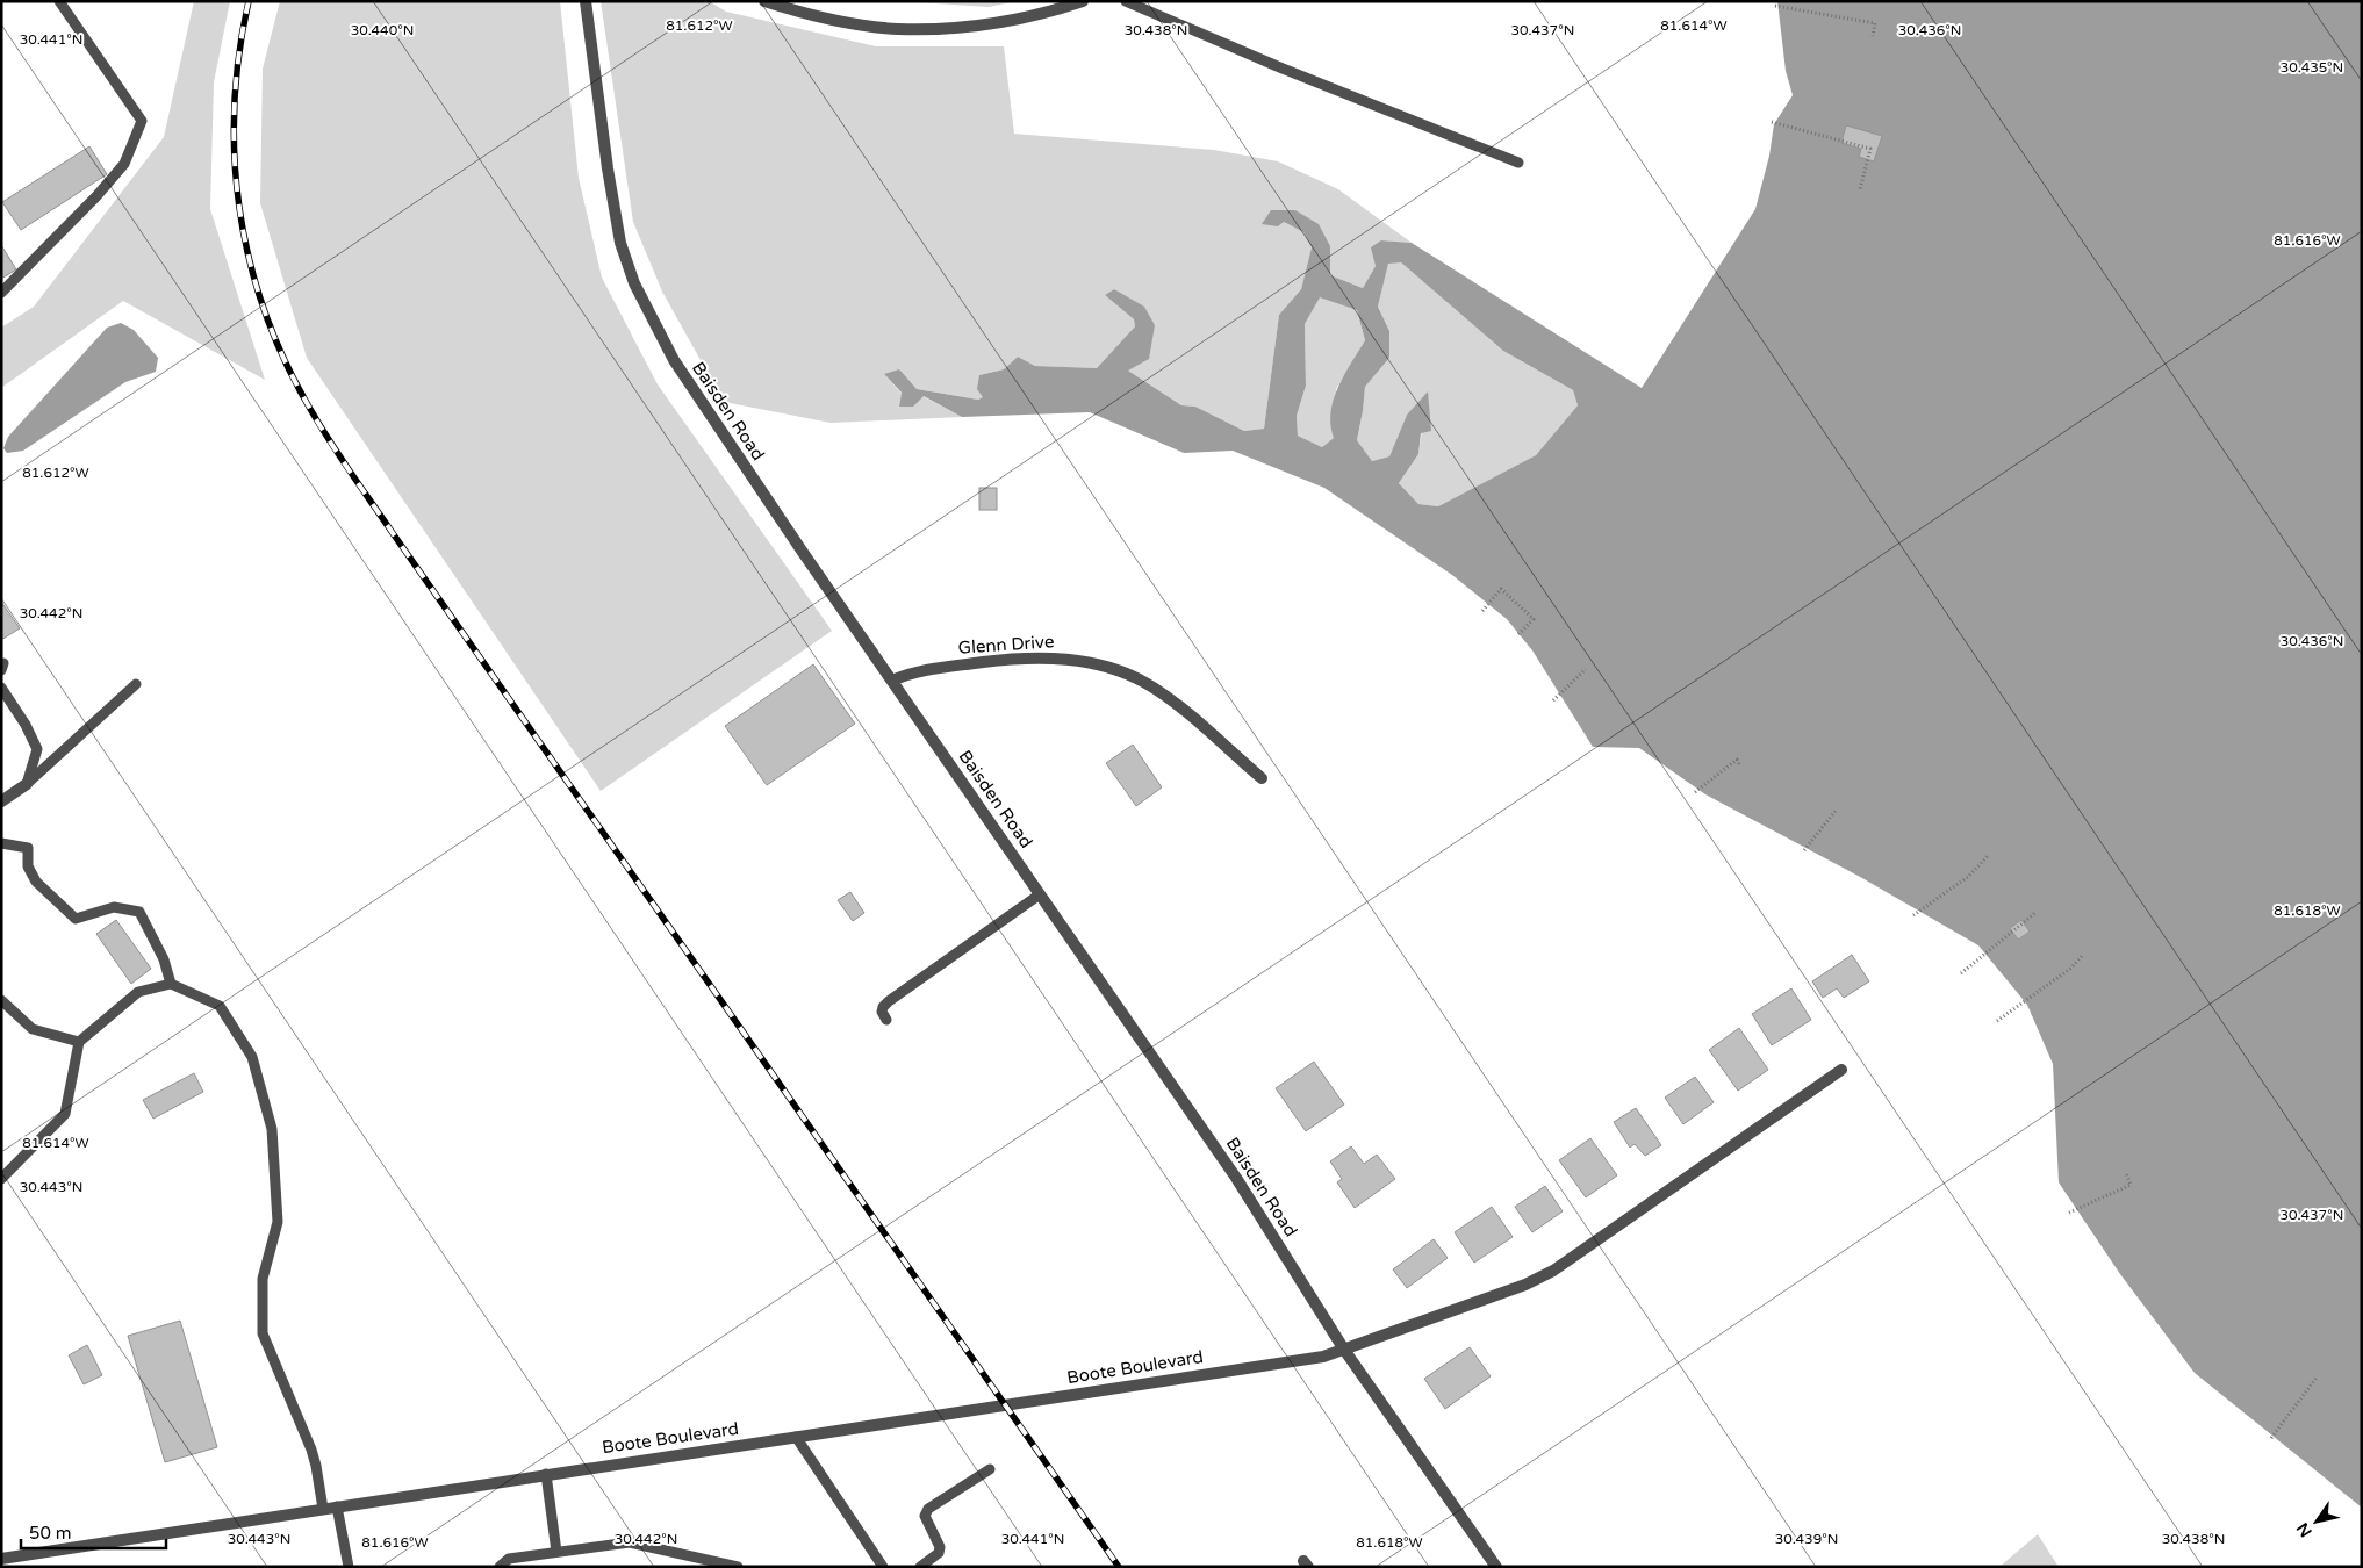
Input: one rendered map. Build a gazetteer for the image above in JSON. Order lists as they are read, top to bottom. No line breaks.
{"streets":{"street":["Baisden Road","Glenn Drive","Boote Boulevard"]},"crossings":[["Baisden Road","Glenn Drive"],["Baisden Road","Boote Boulevard"]],"scale_bar":"50 m","north":"bottom left","coordinates":["81.612°W","81.614°W","30.440°N","30.438°N","30.437°N","30.436°N","30.441°N","30.435°N","81.616°W","30.442°N","81.618°W","30.443°N","30.439°N"]}
